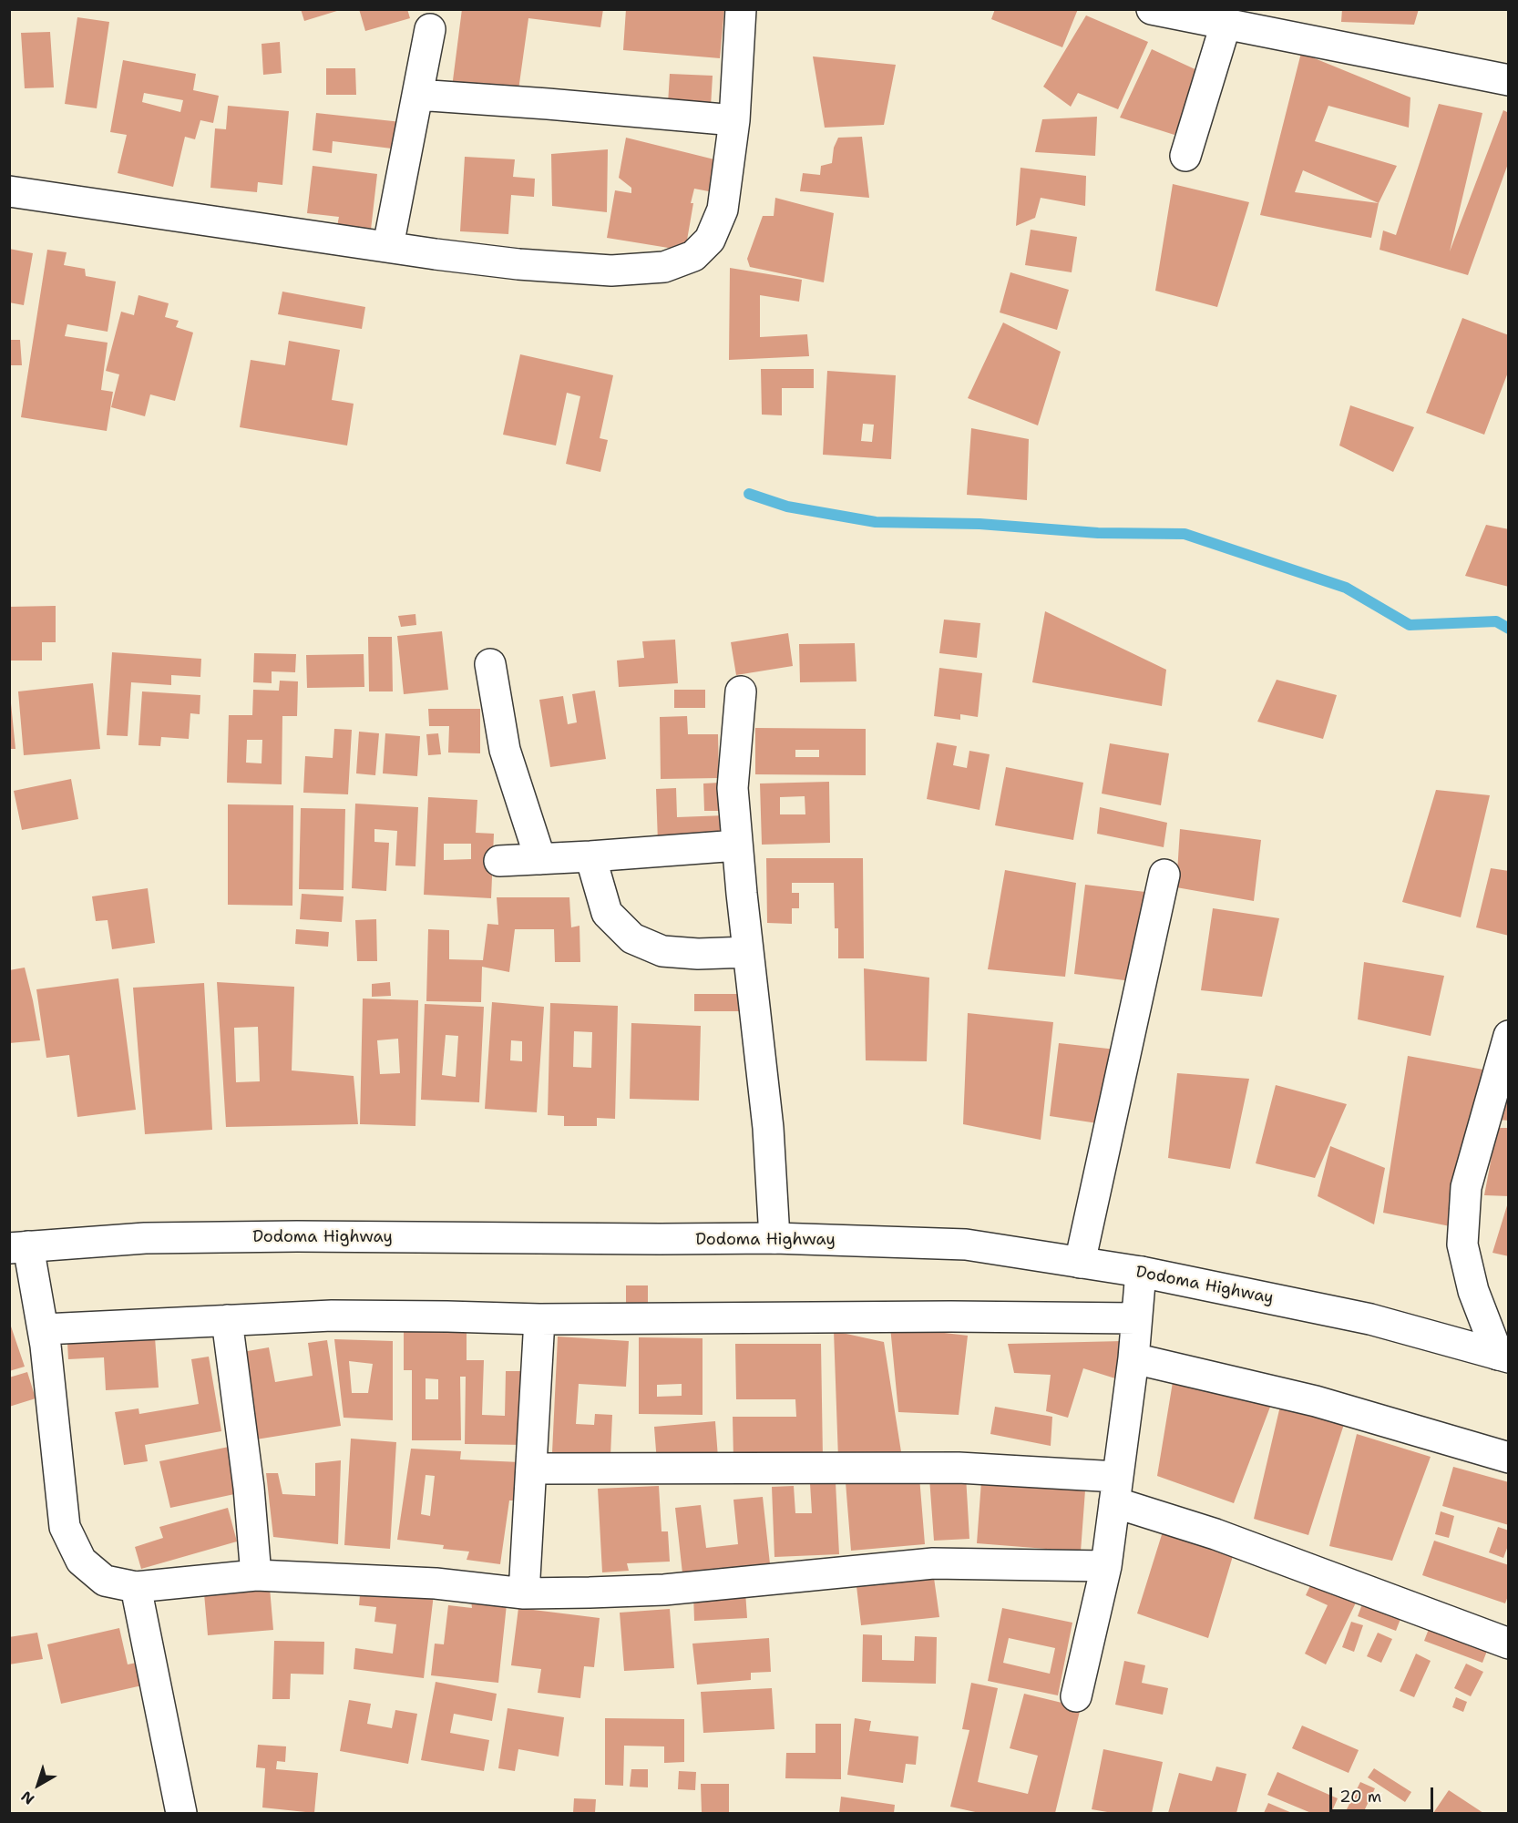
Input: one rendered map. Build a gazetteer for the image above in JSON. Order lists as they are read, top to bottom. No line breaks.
{"streets":{"main road":["Dodoma Highway"]},"scale_bar":"20 m","north":"bottom left"}
